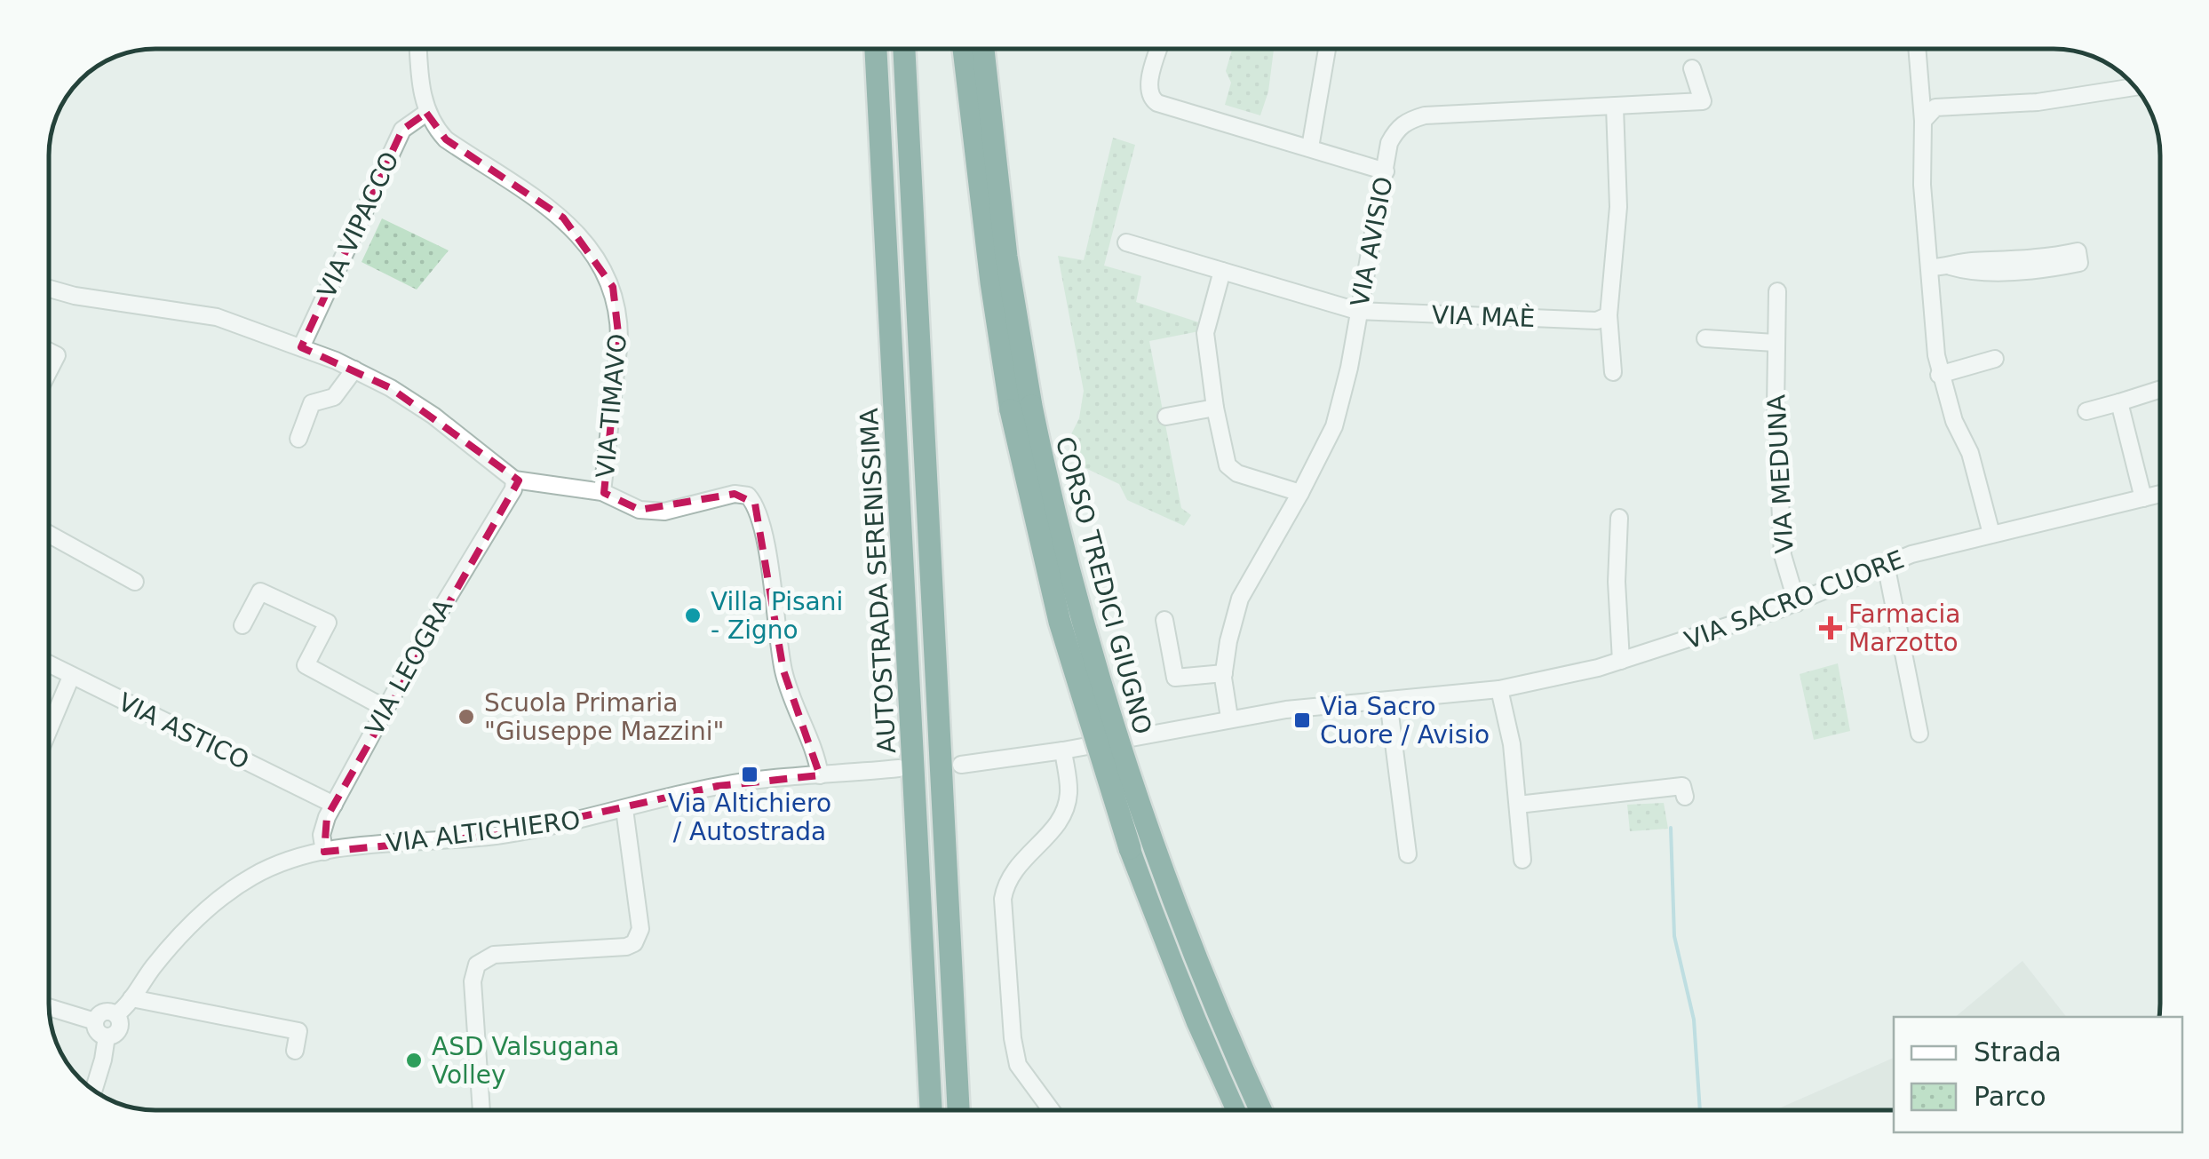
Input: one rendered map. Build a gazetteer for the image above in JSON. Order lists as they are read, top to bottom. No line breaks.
{"streets":{"highway":["AUTOSTRADA SERENISSIMA","CORSO TREDICI GIUGNO"],"street":["VIA VIPACCO","VIA AVISIO","VIA MAÈ","VIA TIMAVO","VIA MEDUNA","VIA SACRO CUORE","VIA LEOGRA","VIA ASTICO","VIA ALTICHIERO"]},"crossings":[["VIA VIPACCO","VIA TIMAVO"],["VIA AVISIO","VIA MAÈ"],["VIA AVISIO","VIA SACRO CUORE"],["VIA MEDUNA","VIA SACRO CUORE"],["VIA LEOGRA","VIA ASTICO"],["VIA LEOGRA","VIA ALTICHIERO"]],"places":{"other":["Villa Pisani - Zigno","Scuola Primaria \"Giuseppe Mazzini\"","ASD Valsugana Volley"],"health":["Farmacia Marzotto"],"transit":["Via Sacro Cuore / Avisio","Via Altichiero / Autostrada"]},"legend":["Strada","Parco"]}
